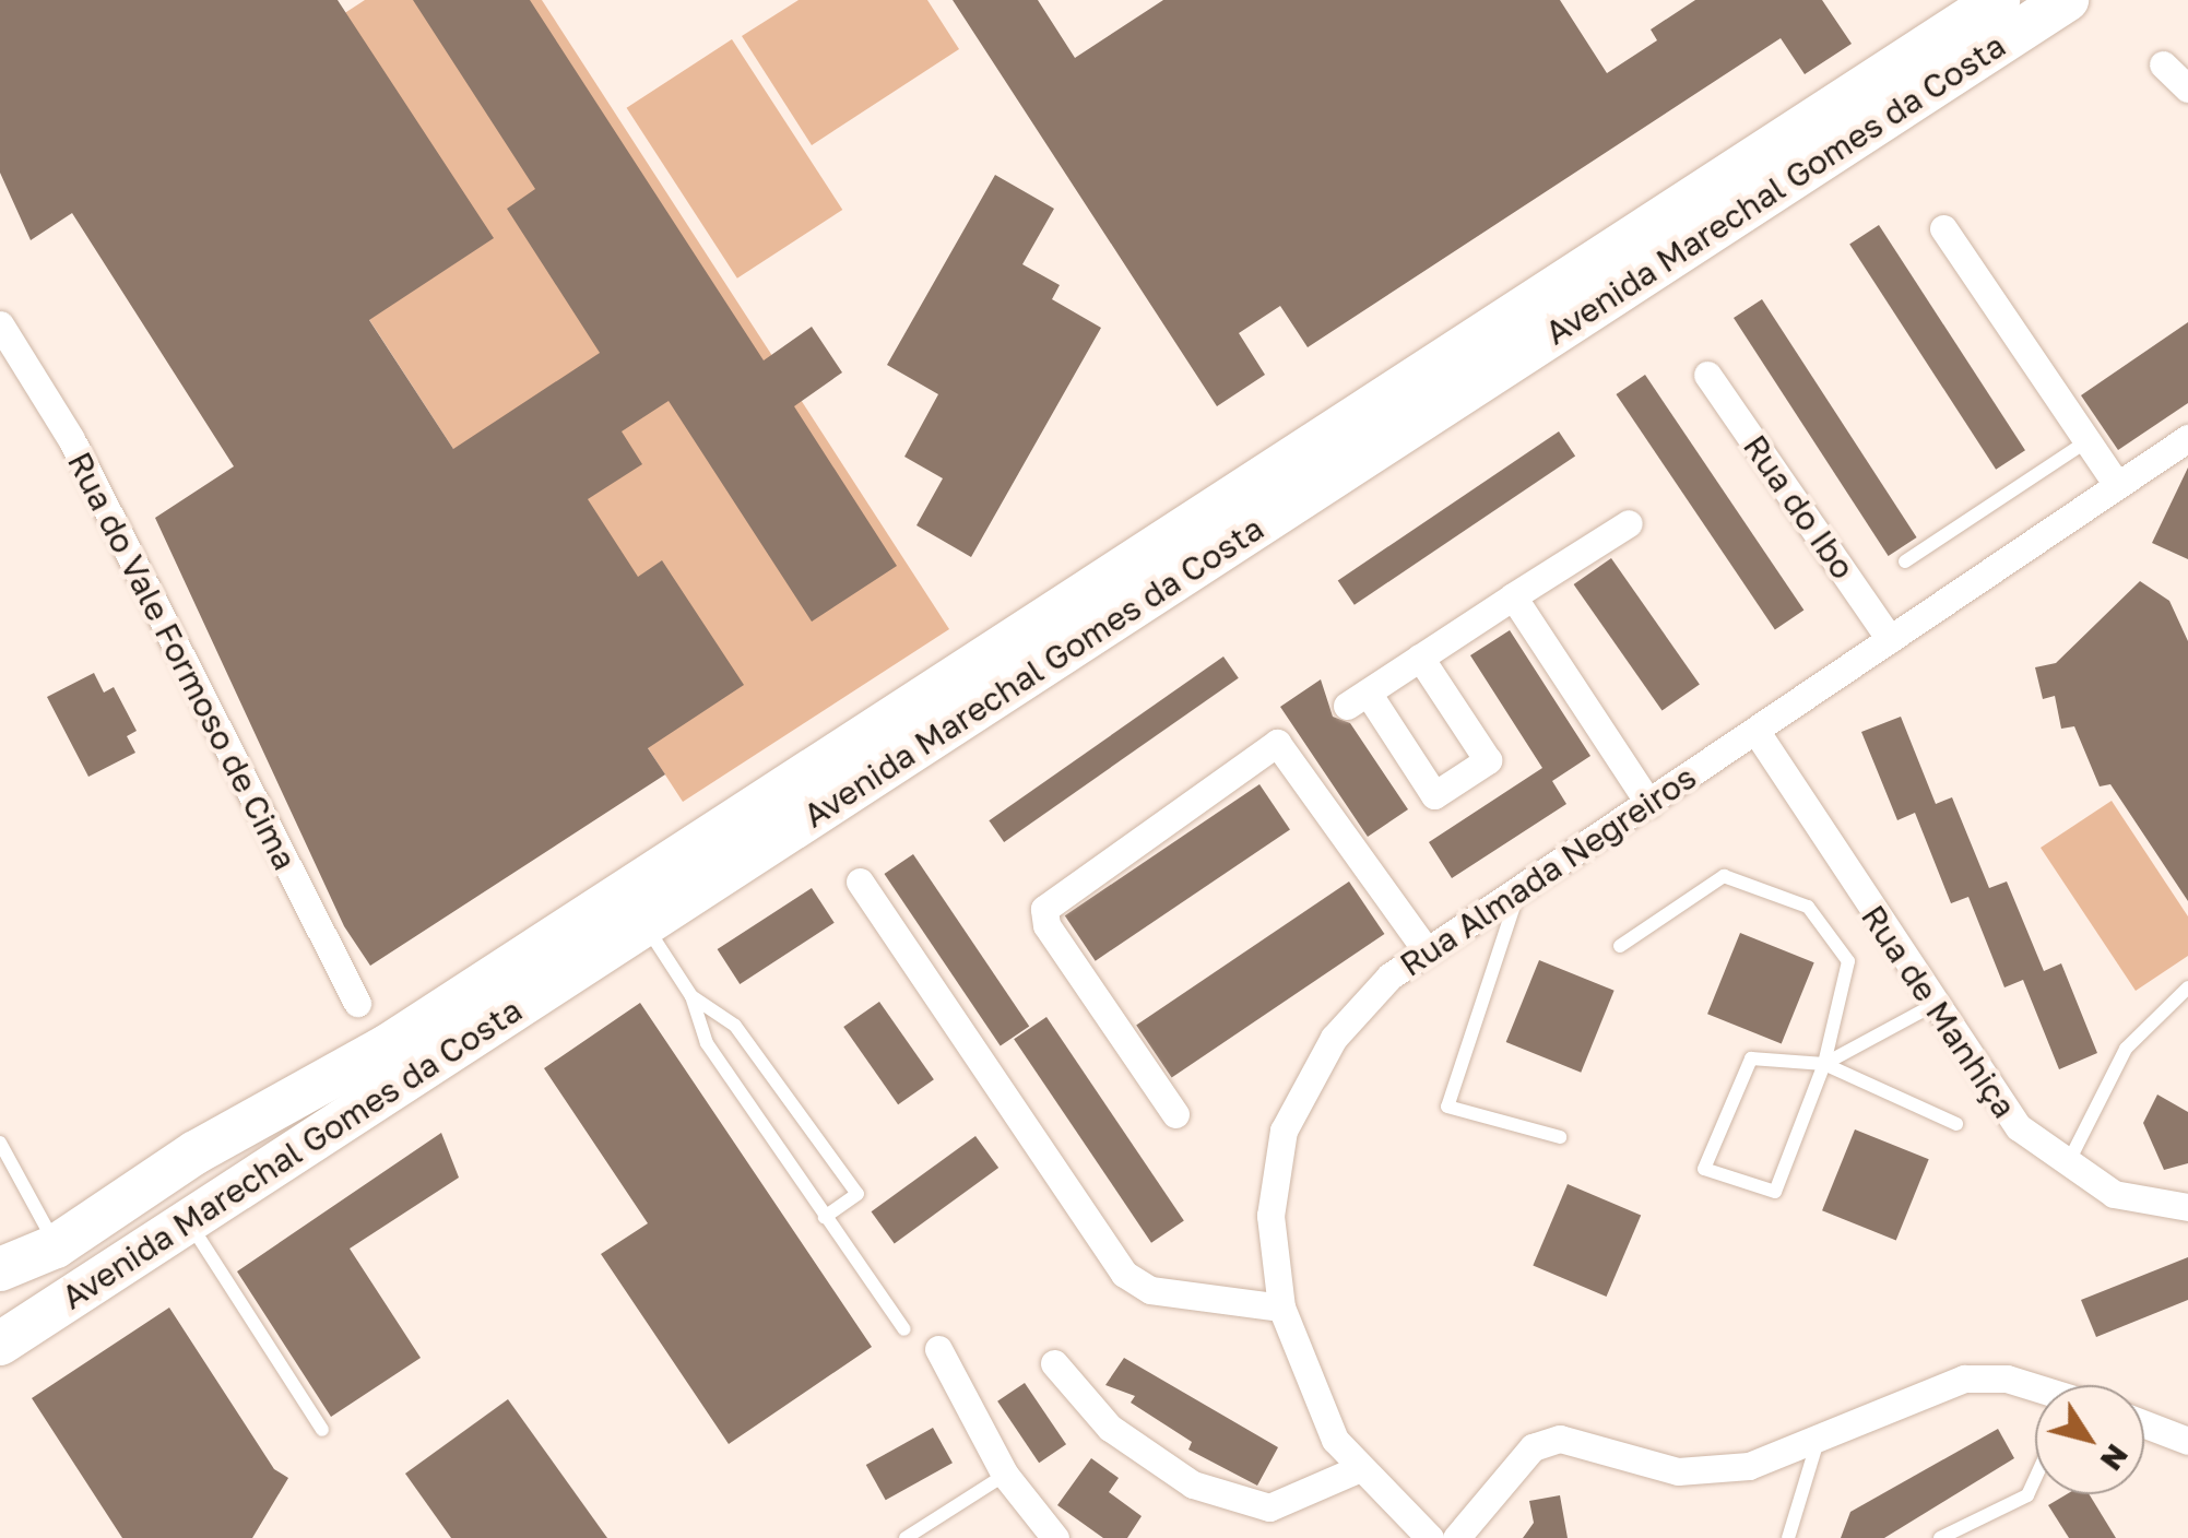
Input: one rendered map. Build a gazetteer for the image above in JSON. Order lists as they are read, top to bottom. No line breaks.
{"streets":{"main road":["Avenida Marechal Gomes da Costa"],"street":["Rua do Ibo","Rua do Vale Formoso de Cima","Rua Almada Negreiros","Rua de Manhiça"]},"crossings":[["Rua do Ibo","Rua Almada Negreiros"],["Rua Almada Negreiros","Rua de Manhiça"]],"north":"bottom right"}
